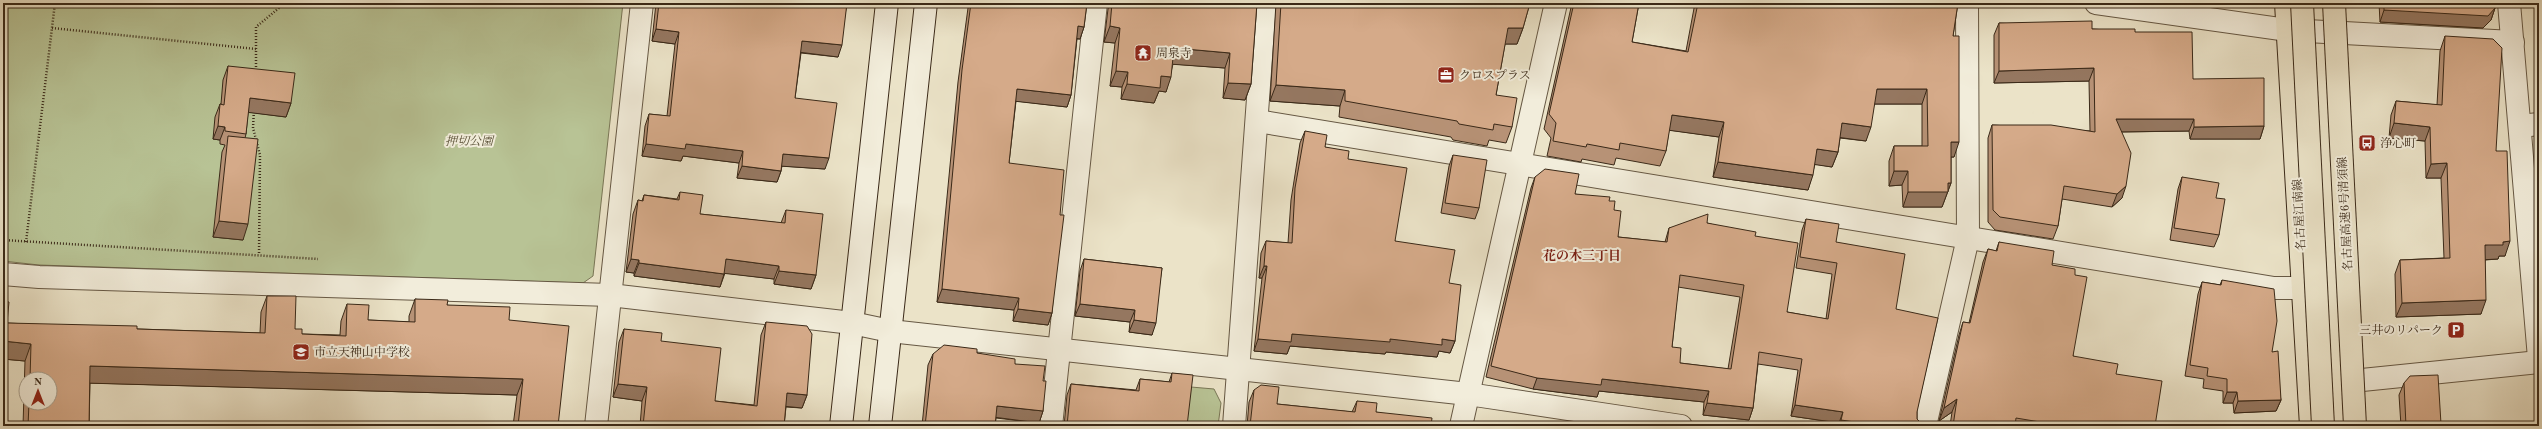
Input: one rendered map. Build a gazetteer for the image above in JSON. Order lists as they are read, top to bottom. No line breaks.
{"streets":{"main road":["名古屋高速6号清須線","名古屋江南線"]},"districts":["花の木三丁目"],"parks":["押切公園"],"places":{"temple":["周泉寺"],"office":["クロスプラス"],"bus stop":["浄心町"],"parking":["三井のリパーク"],"school or university":["市立天神山中学校"]},"north":"top"}
